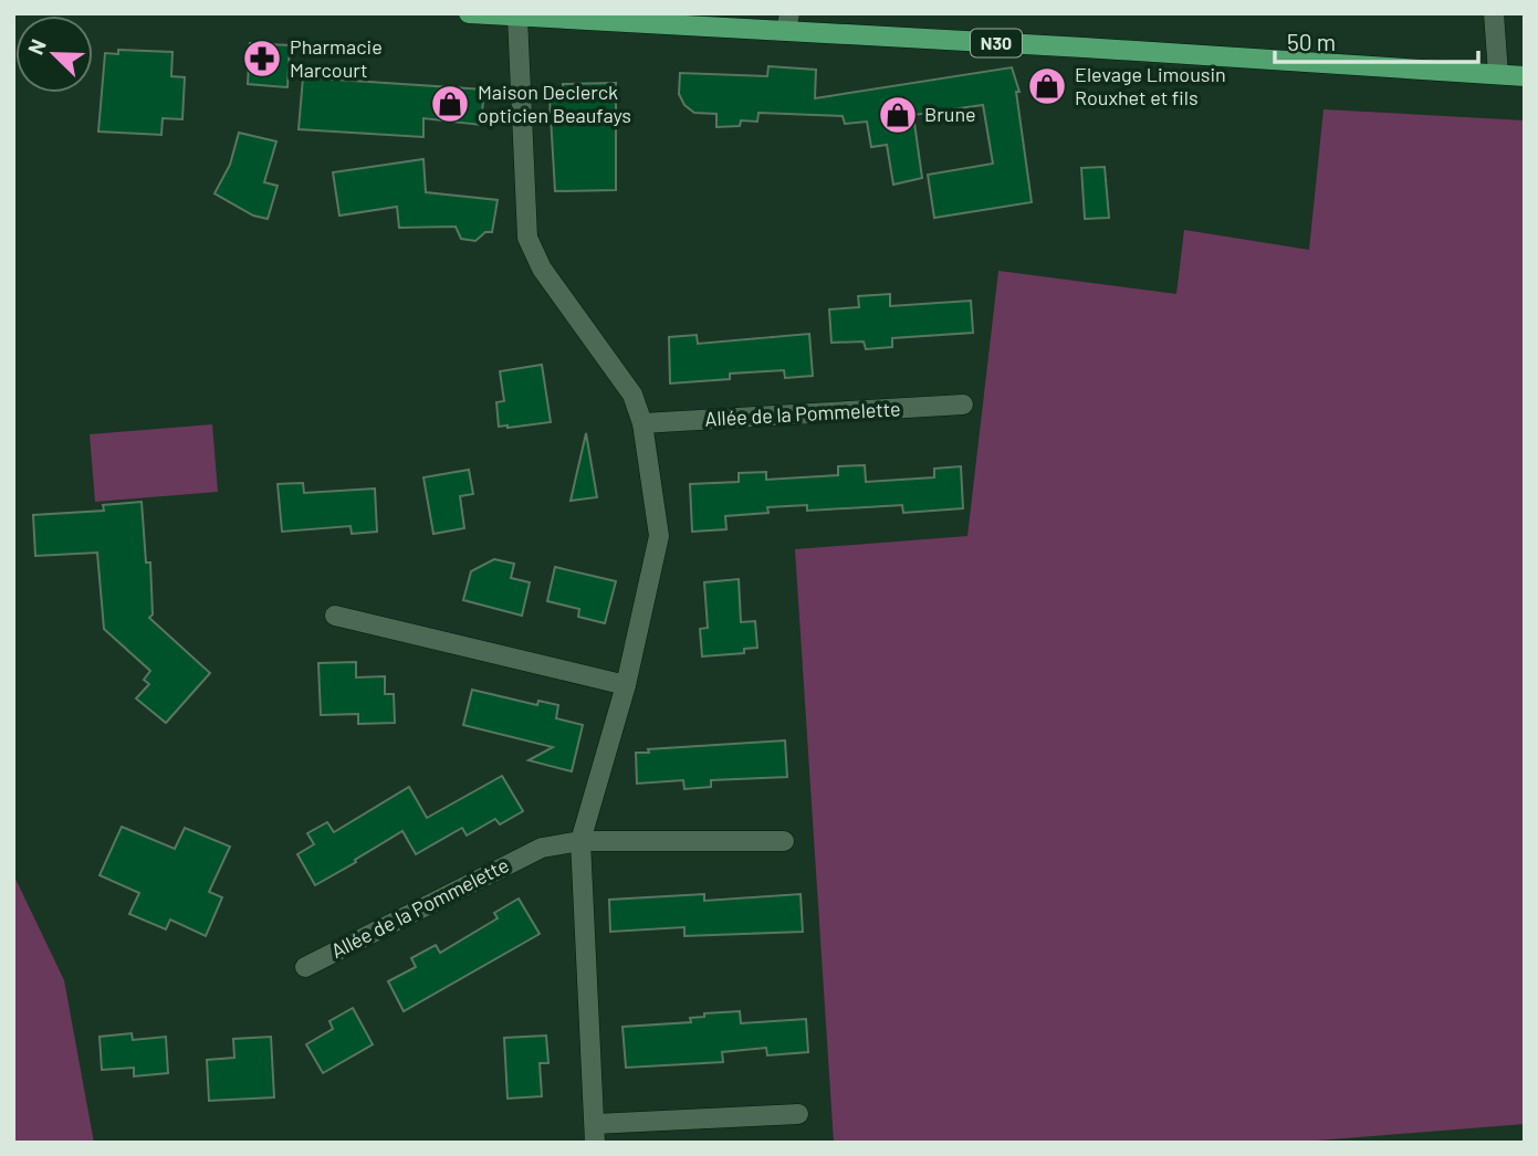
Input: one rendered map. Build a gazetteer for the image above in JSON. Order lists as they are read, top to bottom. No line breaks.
{"streets":{"main road":["N30"],"street":["Allée de la Pommelette"]},"places":{"pharmacy":["Pharmacie Marcourt"],"shop":["Elevage Limousin Rouxhet et fils","Maison Declerck opticien Beaufays","Brune"]},"scale_bar":"50 m","north":"top left"}
